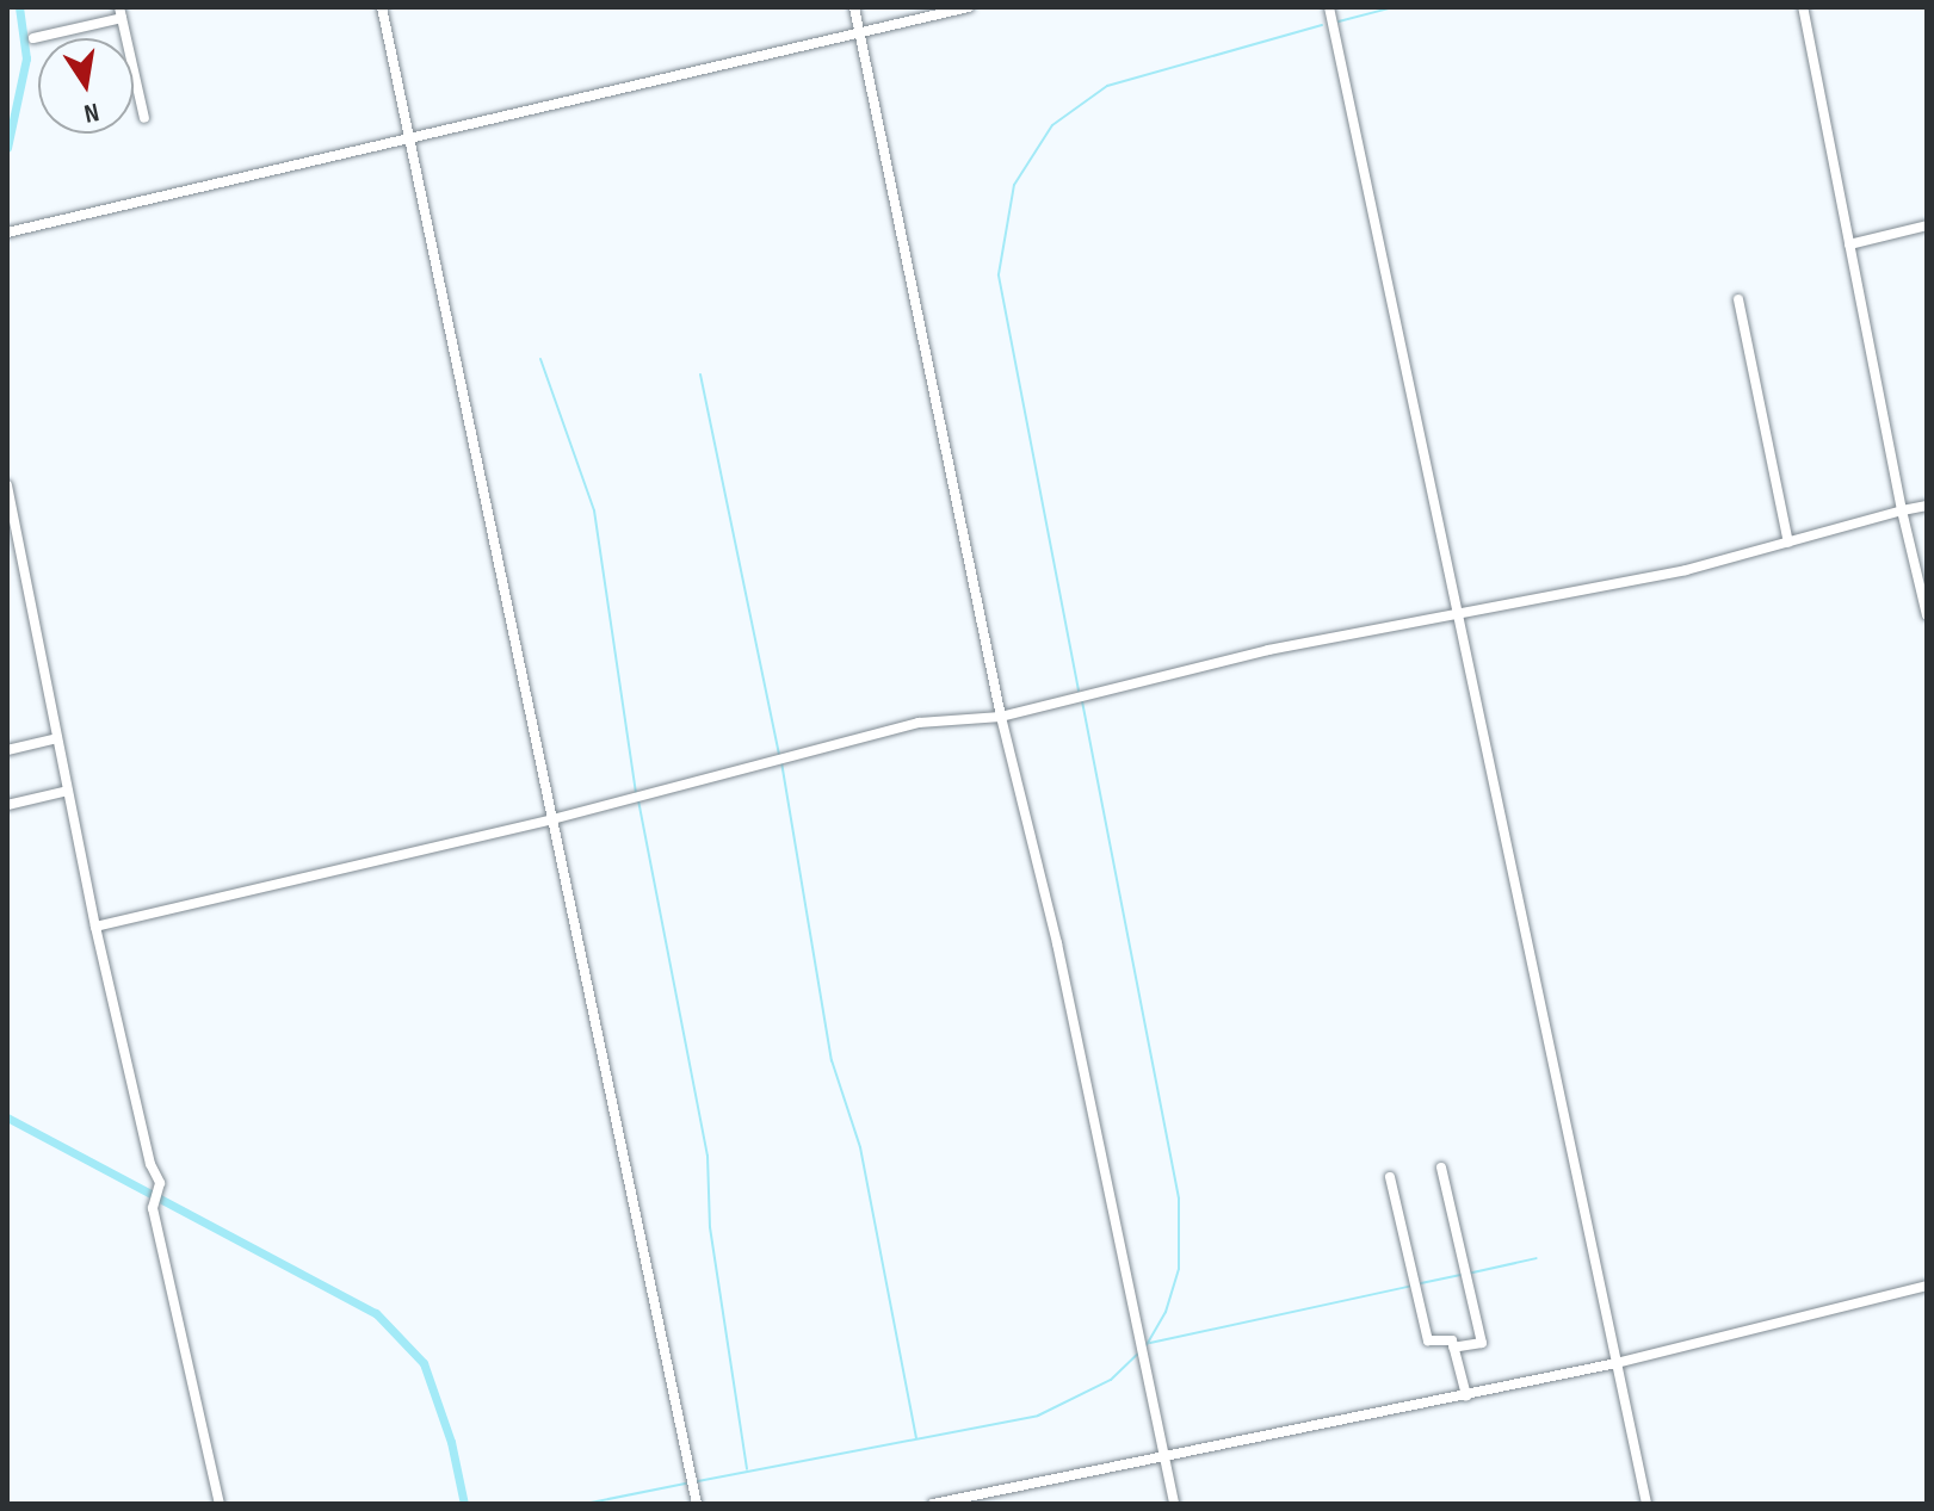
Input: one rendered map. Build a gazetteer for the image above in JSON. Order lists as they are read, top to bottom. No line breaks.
{"north":"bottom"}
